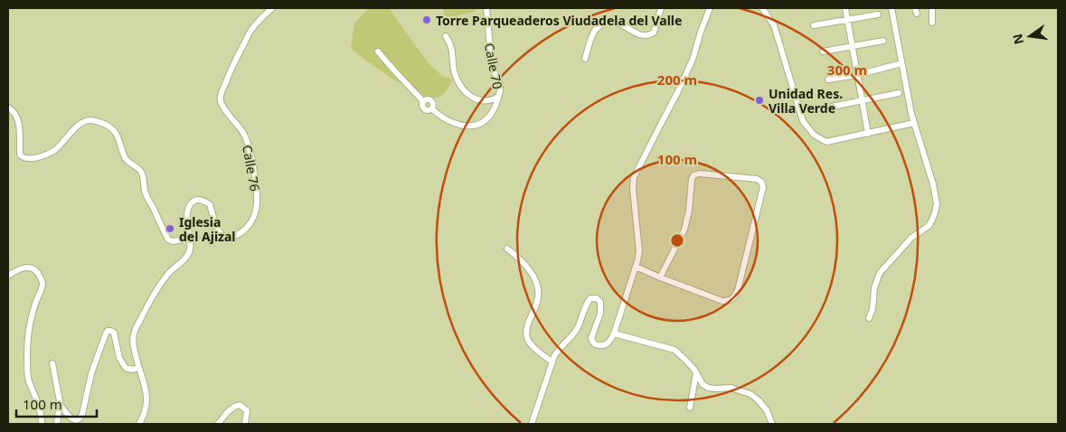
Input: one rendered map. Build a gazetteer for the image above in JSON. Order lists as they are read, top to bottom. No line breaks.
{"streets":{"street":["Calle 70","Calle 76"]},"places":["Torre Parqueaderos Viudadela del Valle","Unidad Res. Villa Verde","Iglesia del Ajizal"],"scale_bar":"100 m","north":"left","rings":["300 m","200 m","100 m"]}
